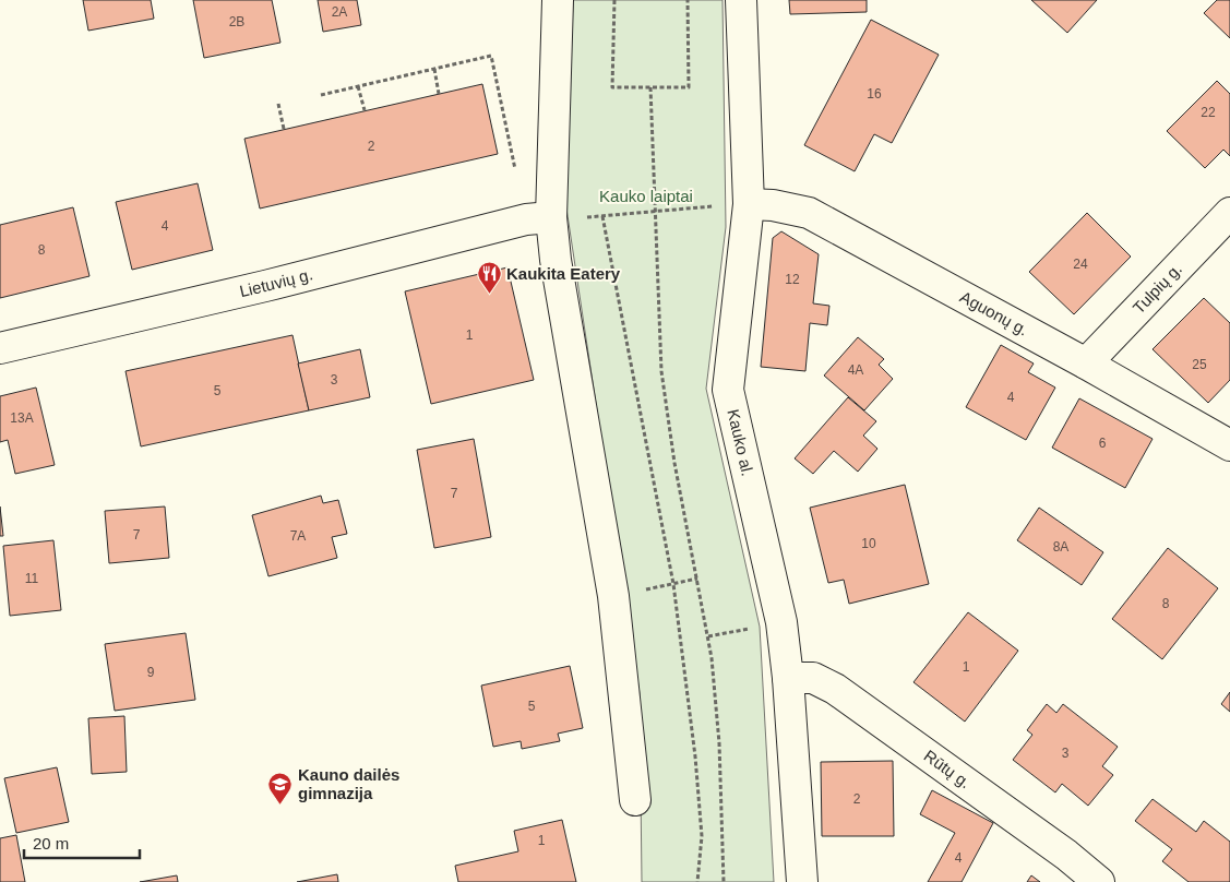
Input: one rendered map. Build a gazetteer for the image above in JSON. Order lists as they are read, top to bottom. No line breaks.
{"streets":{"street":["Lietuvių g.","Tulpių g.","Aguonų g.","Kauko al.","Rūtų g."]},"crossings":[["Tulpių g.","Aguonų g."],["Aguonų g.","Kauko al."],["Kauko al.","Rūtų g."]],"parks":["Kauko laiptai"],"places":{"restaurant":["Kaukita Eatery"],"school or university":["Kauno dailės gimnazija"]},"house_numbers":["2A","2B","16","22","2","4","8","24","12","1","25","4A","3","5","4","13A","6","7","7","7A","10","8A","11","8","1","9","5","3","2","1","4"],"scale_bar":"20 m"}
